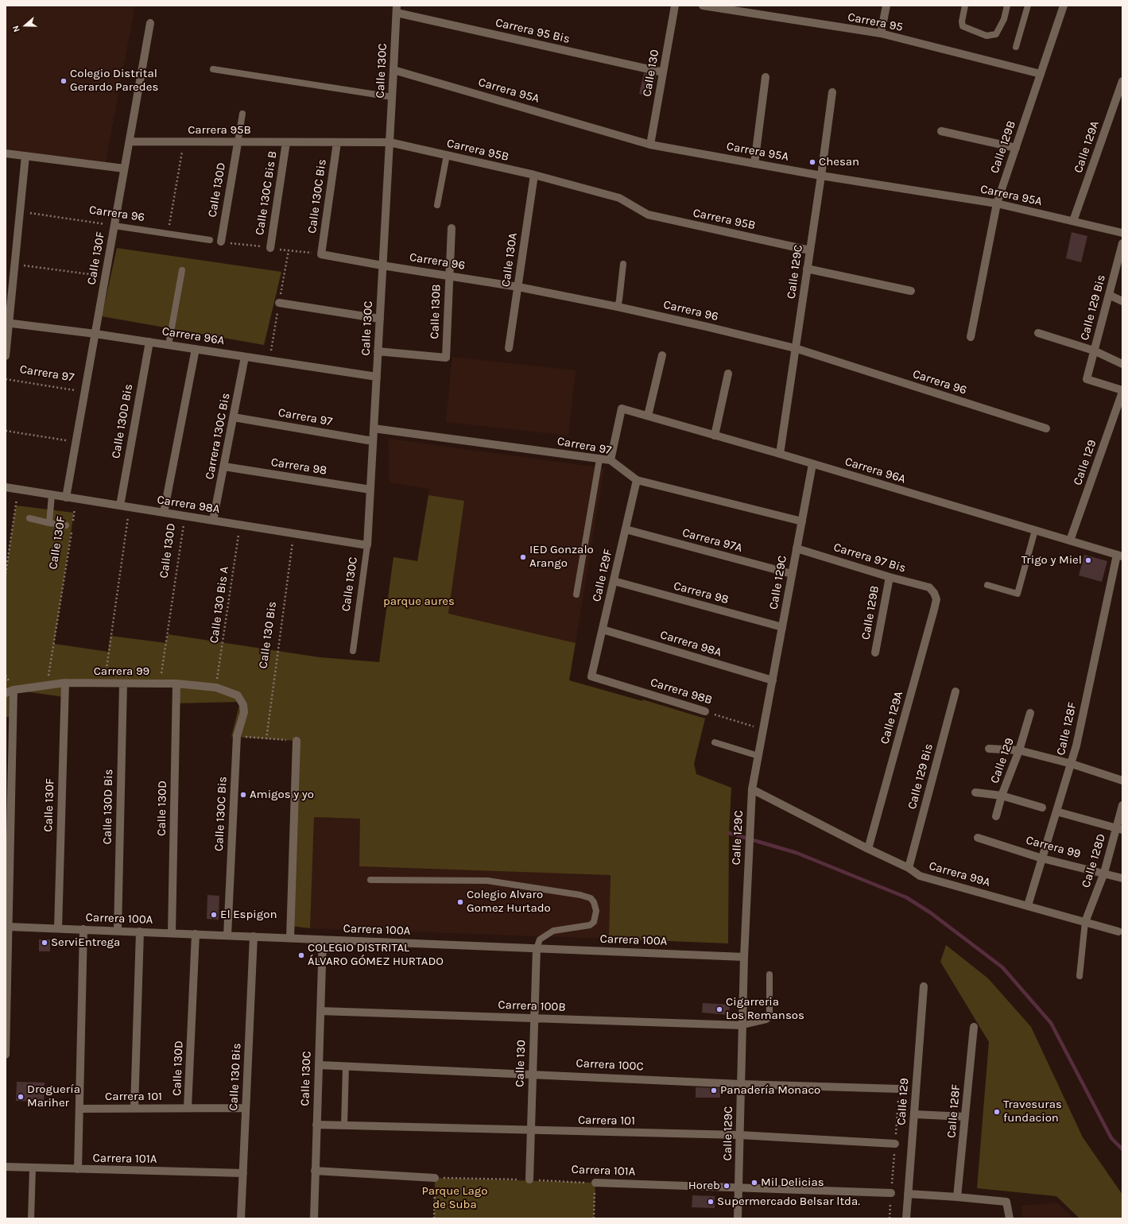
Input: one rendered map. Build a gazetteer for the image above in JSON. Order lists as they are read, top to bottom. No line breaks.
{"streets":{"street":["Carrera 95","Carrera 95 Bis","Calle 130C","Calle 130","Carrera 95A","Carrera 95B","Calle 129B","Calle 129A","Calle 130D","Calle 130C Bis B","Calle 130C Bis","Carrera 96","Calle 130F","Calle 130A","Calle 129C","Calle 129 Bis","Calle 130B","Carrera 96A","Carrera 97","Calle 130D Bis","Carrera 130C Bis","Calle 129","Carrera 98","Carrera 98A","Carrera 97A","Carrera 97 Bis","Calle 129F","Calle 130 Bis","Carrera 99","Carrera 98B","Calle 128F","Calle 128D","Carrera 99A","Carrera 100A","Carrera 100B","Carrera 100C","Carrera 101","Carrera 101A"],"path":["Calle 130 Bis A"]},"crossings":[["Carrera 95","Calle 129B"],["Carrera 95 Bis","Calle 130C"],["Carrera 95 Bis","Calle 130"],["Calle 130C","Carrera 95A"],["Calle 130C","Carrera 95B"],["Calle 130C","Carrera 96"],["Calle 130C","Calle 130B"],["Calle 130C","Carrera 96A"],["Calle 130C","Carrera 97"],["Calle 130C","Carrera 98"],["Calle 130C","Carrera 98A"],["Calle 130C","Carrera 100A"],["Calle 130C","Carrera 100B"],["Calle 130C","Carrera 100C"],["Calle 130C","Carrera 101"],["Calle 130","Carrera 95A"],["Calle 130","Carrera 100A"],["Calle 130","Carrera 100B"],["Calle 130","Carrera 100C"],["Calle 130","Carrera 101"],["Calle 130","Carrera 101A"],["Carrera 95A","Calle 129B"],["Carrera 95A","Calle 129A"],["Carrera 95A","Calle 129C"],["Carrera 95B","Calle 130D"],["Carrera 95B","Calle 130C Bis B"],["Carrera 95B","Calle 130C Bis"],["Carrera 95B","Calle 130F"],["Carrera 95B","Calle 130A"],["Carrera 95B","Calle 129C"],["Calle 129B","Carrera 97 Bis"],["Calle 129A","Carrera 97 Bis"],["Calle 129A","Carrera 99A"],["Calle 130D","Carrera 96A"],["Calle 130D","Carrera 98A"],["Calle 130D","Carrera 99"],["Calle 130D","Carrera 100A"],["Calle 130D","Carrera 101"],["Calle 130C Bis","Carrera 96"],["Calle 130C Bis","Carrera 99"],["Calle 130C Bis","Carrera 100A"],["Carrera 96","Calle 130F"],["Carrera 96","Calle 130A"],["Carrera 96","Calle 129C"],["Carrera 96","Calle 130B"],["Calle 130F","Carrera 96A"],["Calle 130F","Carrera 97"],["Calle 130F","Carrera 98A"],["Calle 130F","Carrera 99"],["Calle 130F","Carrera 100A"],["Calle 129C","Carrera 96A"],["Calle 129C","Carrera 97"],["Calle 129C","Carrera 98"],["Calle 129C","Carrera 98A"],["Calle 129C","Carrera 97A"],["Calle 129C","Carrera 97 Bis"],["Calle 129C","Carrera 98B"],["Calle 129C","Carrera 99A"],["Calle 129C","Carrera 100A"],["Calle 129C","Carrera 100B"],["Calle 129C","Carrera 100C"],["Calle 129C","Carrera 101"],["Calle 129C","Carrera 101A"],["Calle 129 Bis","Calle 129"],["Calle 129 Bis","Carrera 99A"],["Carrera 96A","Carrera 97"],["Carrera 96A","Calle 130D Bis"],["Carrera 96A","Carrera 130C Bis"],["Carrera 96A","Calle 129"],["Carrera 96A","Calle 128F"],["Carrera 97","Carrera 130C Bis"],["Carrera 97","Calle 129F"],["Calle 130D Bis","Carrera 98A"],["Calle 130D Bis","Carrera 99"],["Calle 130D Bis","Carrera 100A"],["Carrera 130C Bis","Carrera 98"],["Carrera 130C Bis","Carrera 98A"],["Carrera 98","Calle 129F"],["Carrera 98A","Calle 129F"],["Carrera 98A","Calle 130 Bis A"],["Carrera 98A","Calle 130 Bis"],["Carrera 97A","Calle 129F"],["Calle 129F","Carrera 98B"],["Calle 130 Bis A","Carrera 99"],["Calle 130 Bis","Carrera 100A"],["Calle 130 Bis","Carrera 101"],["Calle 130 Bis","Carrera 101A"],["Carrera 99","Calle 128F"],["Carrera 99","Calle 128D"],["Calle 128F","Carrera 99A"],["Calle 128D","Carrera 99A"]],"parks":["parque aures","Parque Lago de Suba"],"places":["Colegio Distrital Gerardo Paredes","Chesan","IED Gonzalo Arango","Trigo y Miel","Amigos y yo","Colegio Alvaro Gomez Hurtado","El Espigon","ServiEntrega","COLEGIO DISTRITAL ÁLVARO GÓMEZ HURTADO","Cigarreria Los Remansos","Panadería Monaco","Droguería Mariher","Travesuras fundacion","Mil Delicias","Horeb","Supermercado Belsar ltda."],"north":"left"}
